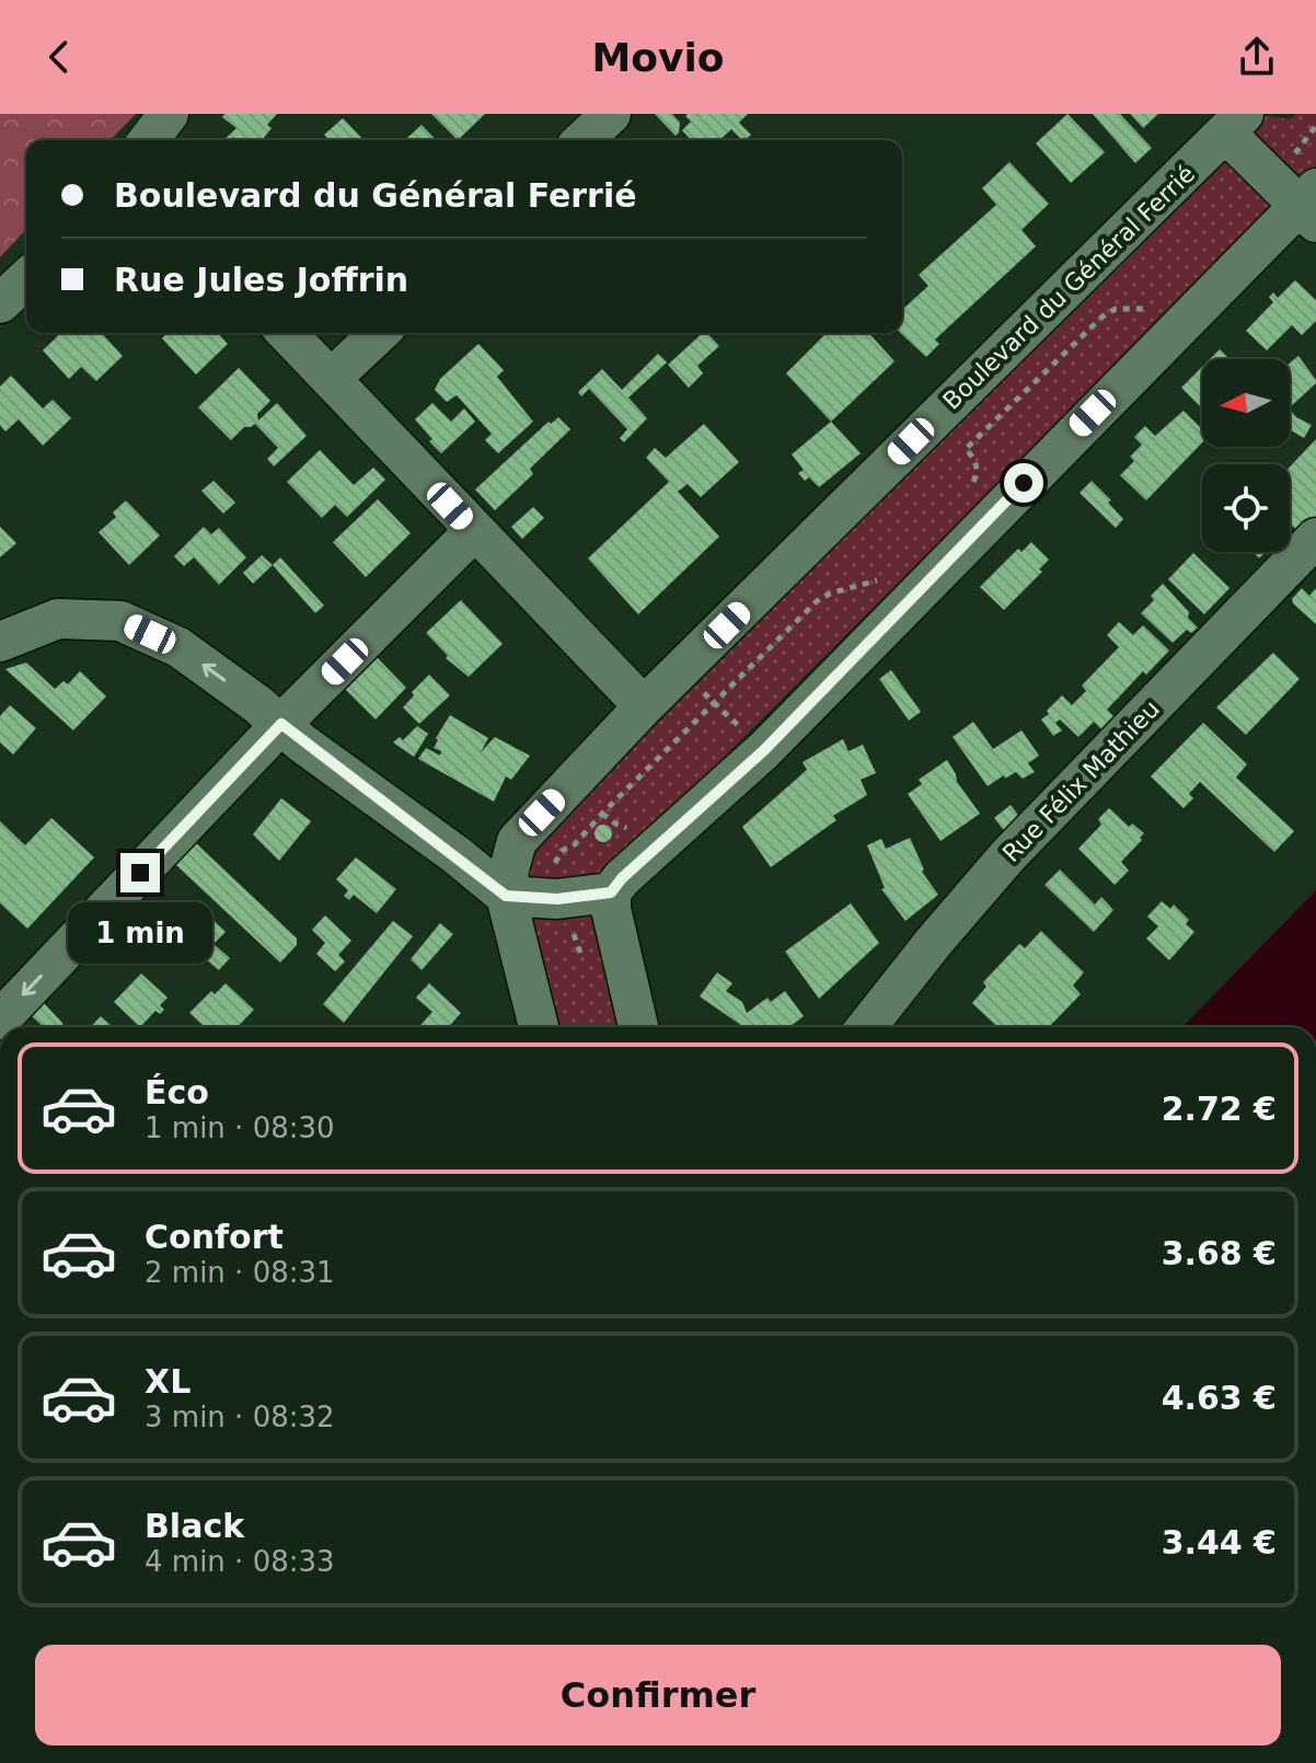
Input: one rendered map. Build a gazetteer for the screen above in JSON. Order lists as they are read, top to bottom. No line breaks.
{"streets":{"street":["Boulevard du Général Ferrié","Rue Félix Mathieu"]},"north":"left","page":{"header":"Movio","banner":["Boulevard du Général Ferrié","Rue Jules Joffrin"],"bubble":"1 min","list":[{"name":"Éco","note":"1 min · 08:30","value":"2.72 €"},{"name":"Confort","note":"2 min · 08:31","value":"3.68 €"},{"name":"XL","note":"3 min · 08:32","value":"4.63 €"},{"name":"Black","note":"4 min · 08:33","value":"3.44 €"}],"buttons":"Confirmer"}}
